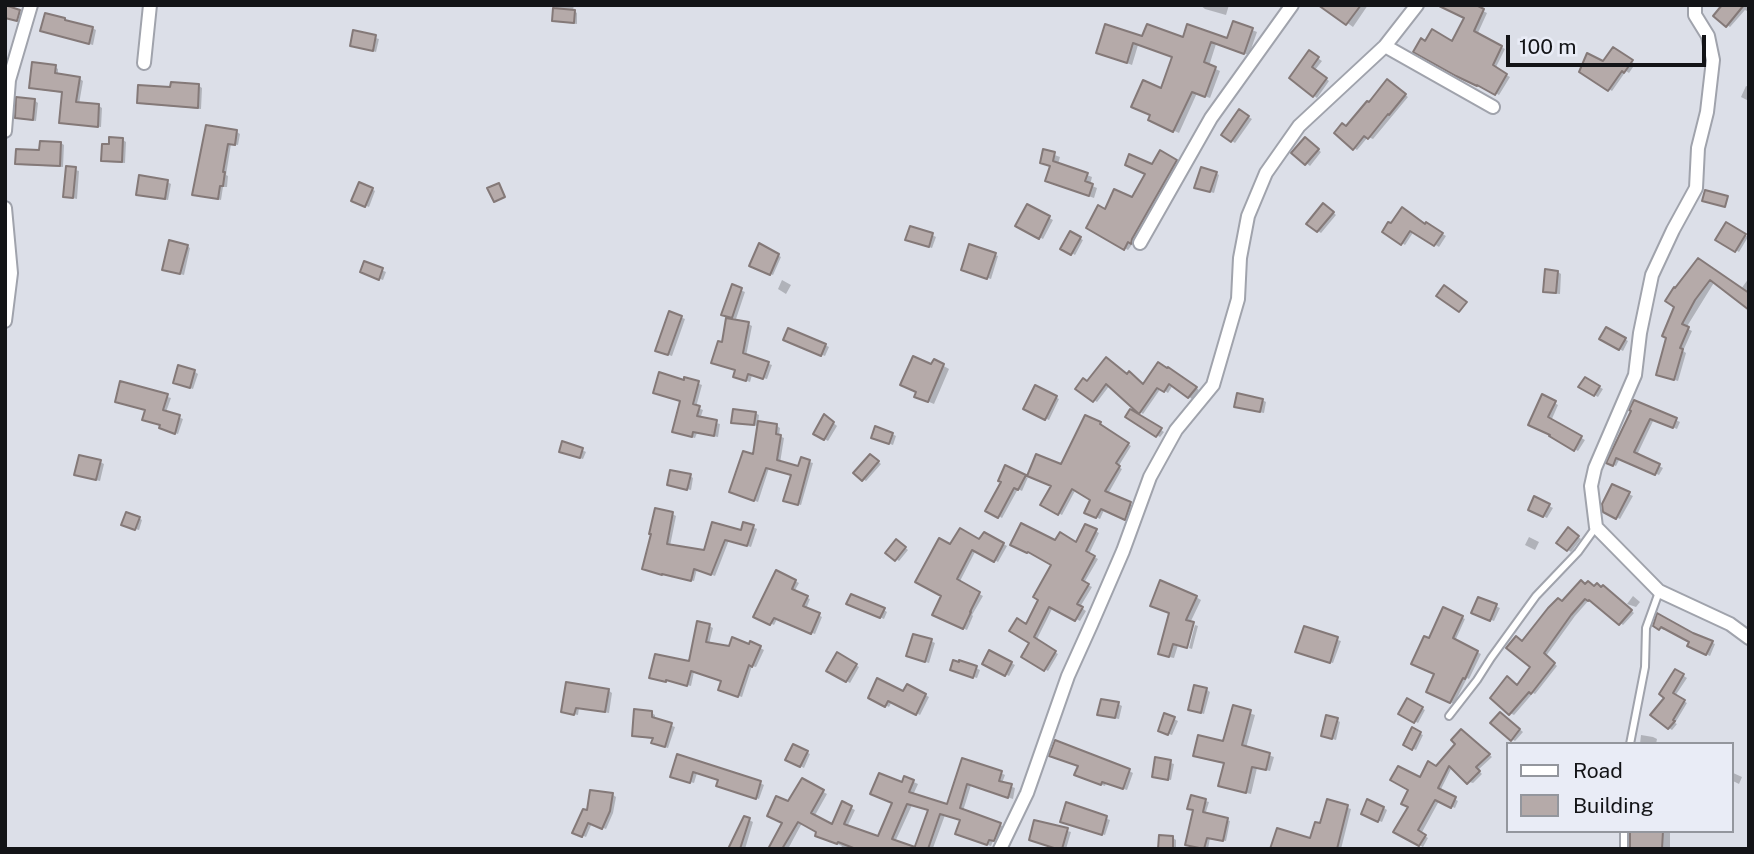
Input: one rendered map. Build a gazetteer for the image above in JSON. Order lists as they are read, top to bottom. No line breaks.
{"legend":["Road","Building"],"scale_bar":"100 m"}
